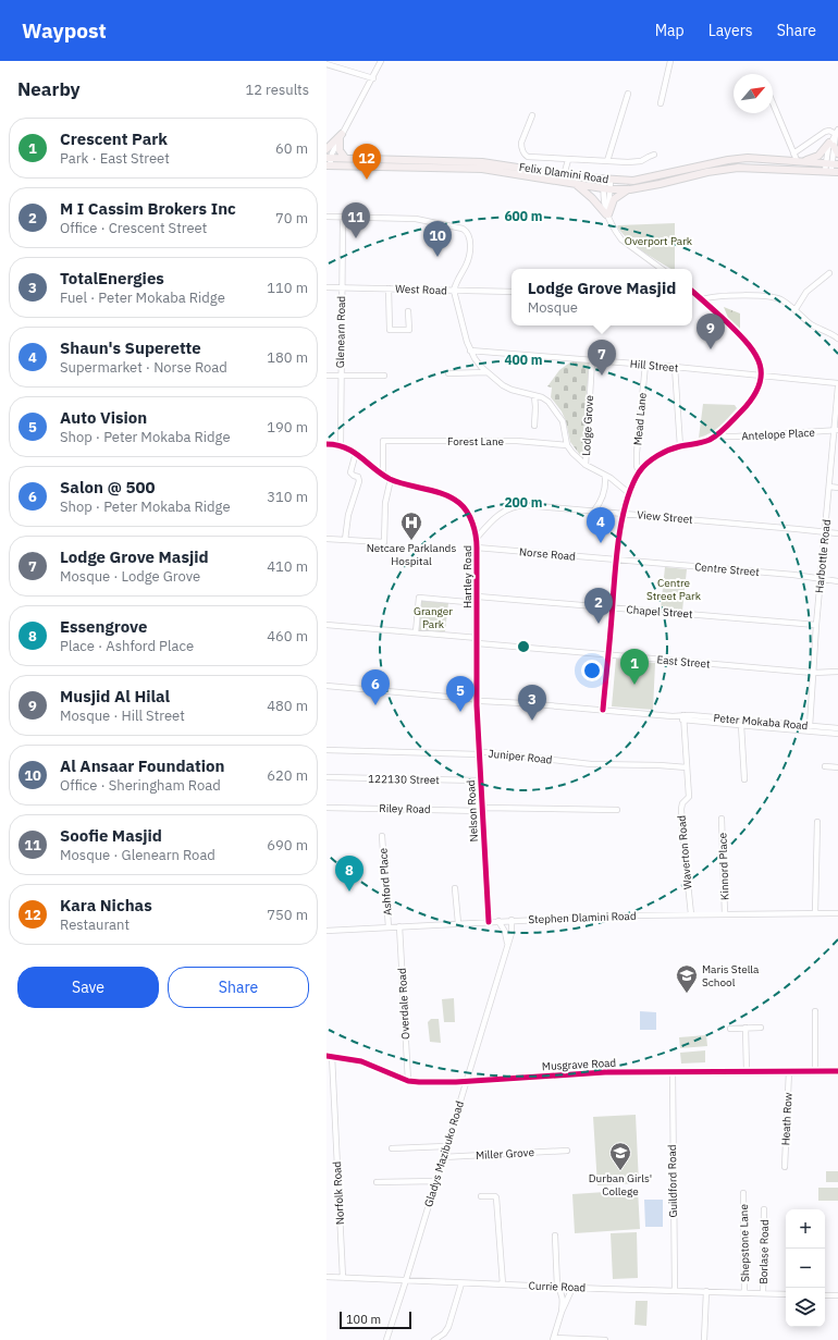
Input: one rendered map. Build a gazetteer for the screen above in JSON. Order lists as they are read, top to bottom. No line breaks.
{"streets":{"main road":["Felix Dlamini Road"],"street":["West Road","Glenearn Road","Hill Street","Mead Lane","Lodge Grove","Antelope Place","Forest Lane","View Street","Norse Road","Harbottle Road","Centre Street","Hartley Road","Chapel Street","East Street","Peter Mokaba Road","Juniper Road","122130 Street","Riley Road","Nelson Road","Waverton Road","Kinnord Place","Ashford Place","Stephen Dlamini Road","Overdale Road","Musgrave Road","Heath Row","Gladys Mazibuko Road","Miller Grove","Guildford Road","Norfolk Road","Shepstone Lane","Borlase Road","Currie Road"]},"crossings":[["West Road","Glenearn Road"],["Glenearn Road","Hartley Road"],["Hill Street","Mead Lane"],["Hill Street","Lodge Grove"],["Antelope Place","Harbottle Road"],["Forest Lane","Hartley Road"],["View Street","Harbottle Road"],["View Street","Hartley Road"],["Norse Road","Centre Street"],["Norse Road","Hartley Road"],["Harbottle Road","Centre Street"],["Harbottle Road","Chapel Street"],["Harbottle Road","East Street"],["Harbottle Road","Peter Mokaba Road"],["Hartley Road","Chapel Street"],["Hartley Road","East Street"],["Hartley Road","Nelson Road"],["Peter Mokaba Road","Waverton Road"],["Juniper Road","Nelson Road"],["Juniper Road","Waverton Road"],["122130 Street","Nelson Road"],["Riley Road","Nelson Road"],["Nelson Road","Stephen Dlamini Road"],["Waverton Road","Stephen Dlamini Road"],["Kinnord Place","Stephen Dlamini Road"],["Ashford Place","Stephen Dlamini Road"],["Stephen Dlamini Road","Overdale Road"],["Stephen Dlamini Road","Gladys Mazibuko Road"],["Overdale Road","Musgrave Road"],["Musgrave Road","Heath Row"],["Musgrave Road","Gladys Mazibuko Road"],["Musgrave Road","Guildford Road"],["Musgrave Road","Norfolk Road"],["Gladys Mazibuko Road","Miller Grove"],["Gladys Mazibuko Road","Currie Road"],["Guildford Road","Currie Road"],["Norfolk Road","Currie Road"],["Shepstone Lane","Currie Road"],["Borlase Road","Currie Road"]],"parks":["Overport Park","Centre Street Park","Granger Park"],"places":{"hospital":["Netcare Parklands Hospital"],"school or university":["Maris Stella School","Durban Girls' College"]},"scale_bar":"100 m","north":"top right","page":{"header":"Waypost","nav":["Map","Layers","Share"],"heading":["Nearby","12 results"],"list":[{"mark":"1","name":"Crescent Park","note":"Park · East Street","value":"60 m"},{"mark":"2","name":"M I Cassim Brokers Inc","note":"Office · Crescent Street","value":"70 m"},{"mark":"3","name":"TotalEnergies","note":"Fuel · Peter Mokaba Ridge","value":"110 m"},{"mark":"4","name":"Shaun's Superette","note":"Supermarket · Norse Road","value":"180 m"},{"mark":"5","name":"Auto Vision","note":"Shop · Peter Mokaba Ridge","value":"190 m"},{"mark":"6","name":"Salon @ 500","note":"Shop · Peter Mokaba Ridge","value":"310 m"},{"mark":"7","name":"Lodge Grove Masjid","note":"Mosque · Lodge Grove","value":"410 m"},{"mark":"8","name":"Essengrove","note":"Place · Ashford Place","value":"460 m"},{"mark":"9","name":"Musjid Al Hilal","note":"Mosque · Hill Street","value":"480 m"},{"mark":"10","name":"Al Ansaar Foundation","note":"Office · Sheringham Road","value":"620 m"},{"mark":"11","name":"Soofie Masjid","note":"Mosque · Glenearn Road","value":"690 m"},{"mark":"12","name":"Kara Nichas","note":"Restaurant","value":"750 m"}],"pins":["12","11","10","9","7","4","2","1","6","5","3","8"],"popup":["Lodge Grove Masjid","Mosque"],"buttons":["Save","Share"],"map_buttons":["+","−"],"scale":"100 m"},"rings":["600 m","400 m","200 m"]}
